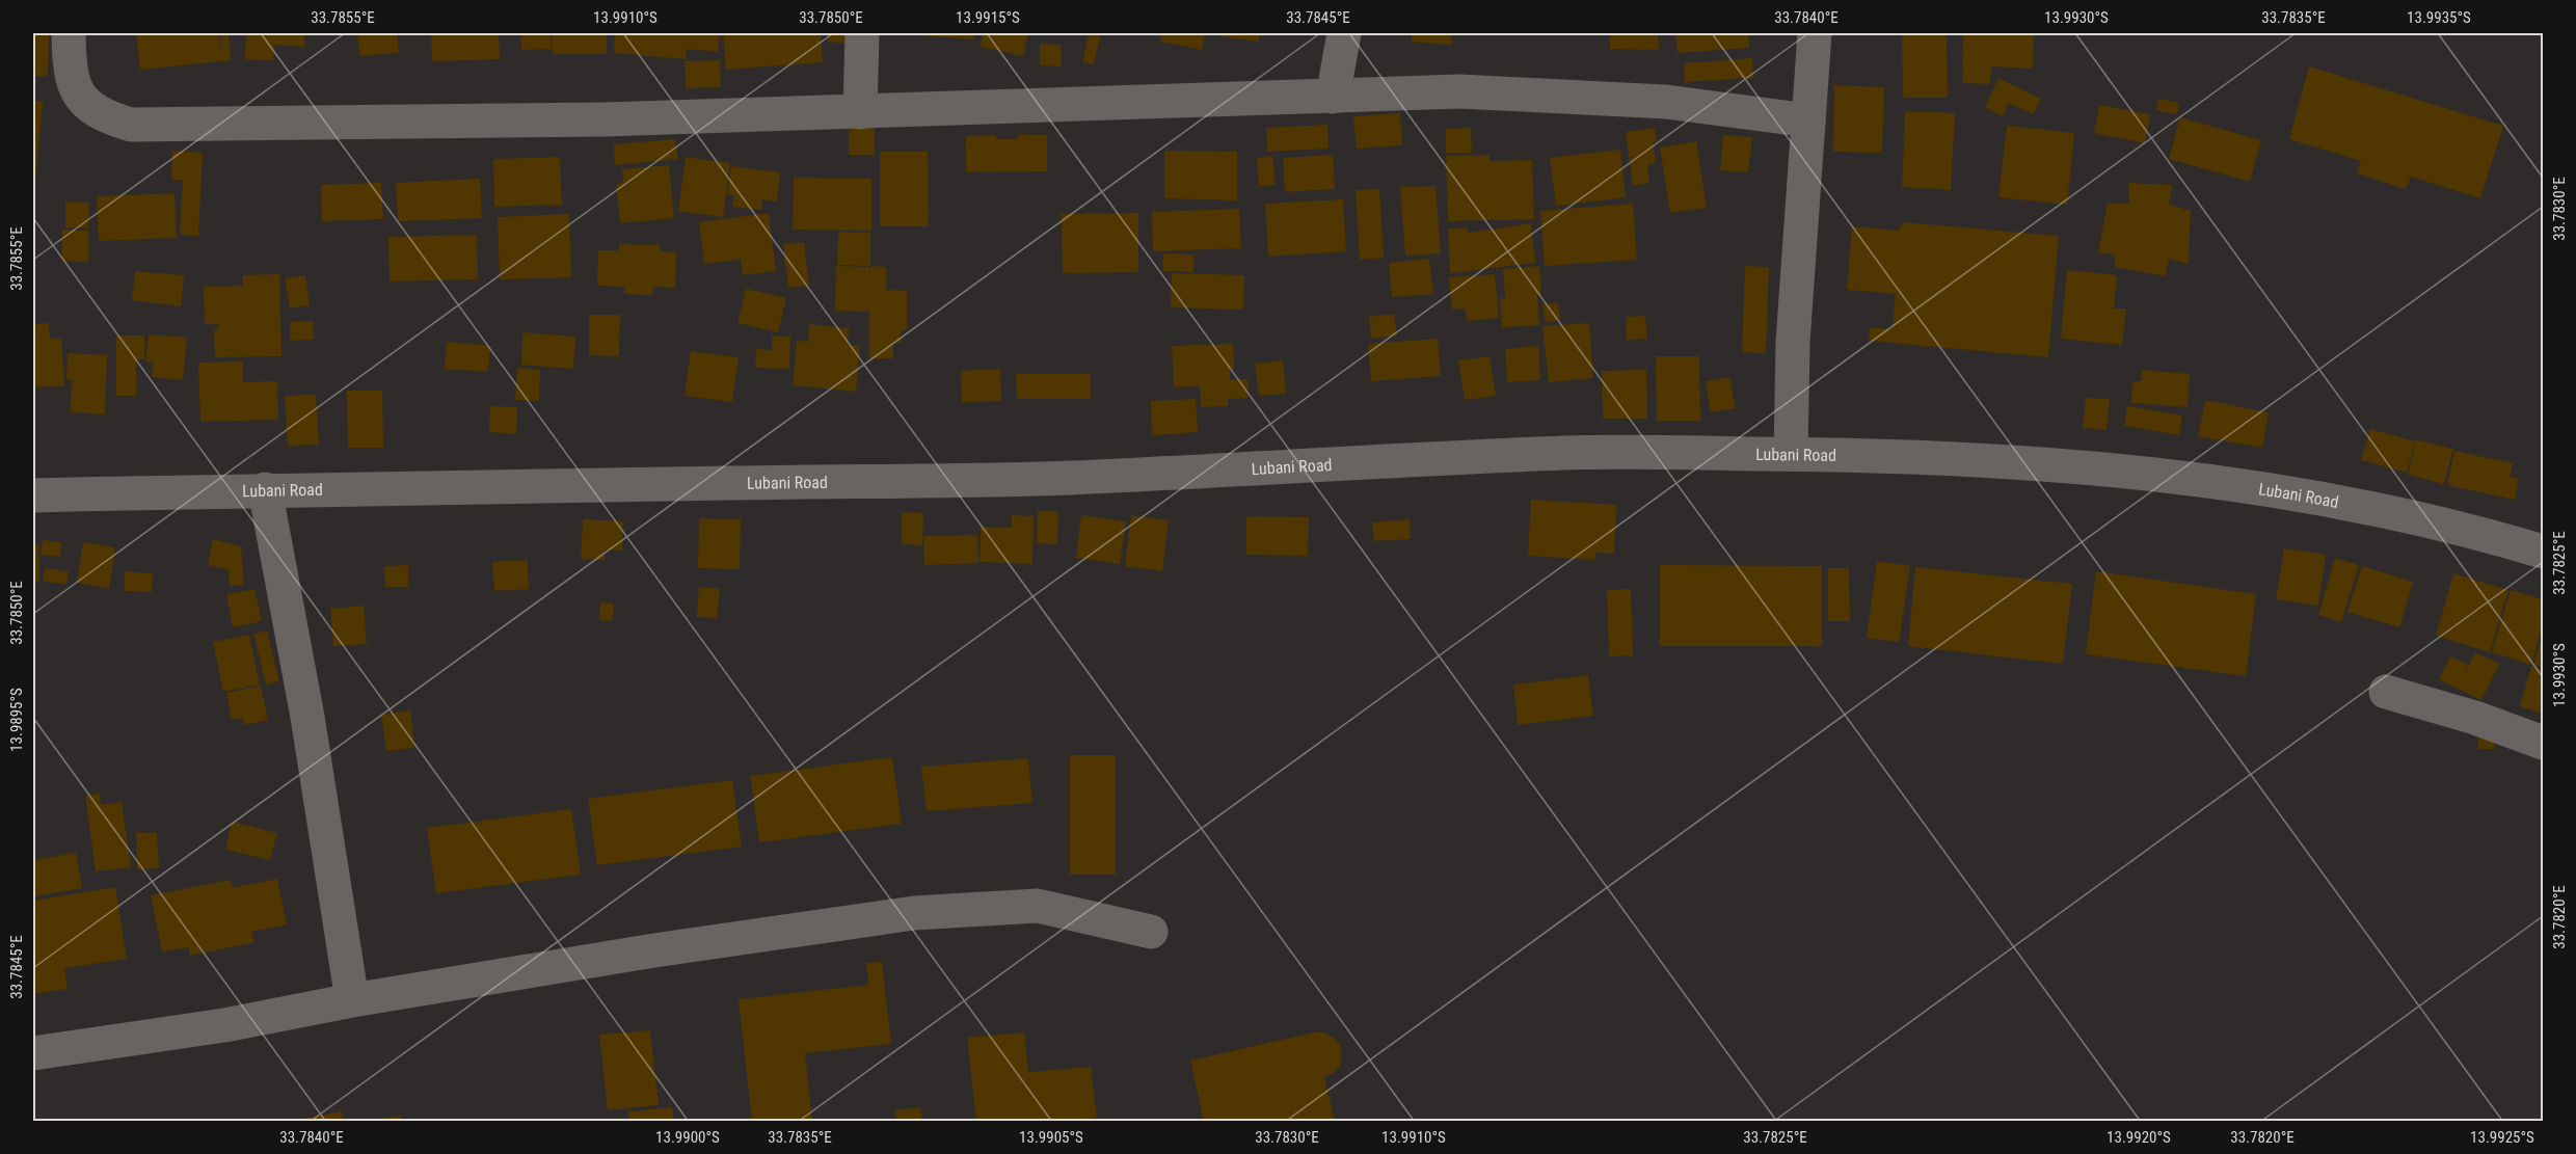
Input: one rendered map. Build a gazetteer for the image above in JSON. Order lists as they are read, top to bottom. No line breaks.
{"streets":{"street":["Lubani Road"]},"coordinates":["33.7855°E","13.9910°S","33.7850°E","13.9915°S","33.7845°E","33.7840°E","13.9930°S","33.7835°E","13.9935°S","33.7830°E","33.7825°E","13.9895°S","33.7820°E","13.9900°S","13.9905°S","13.9920°S","13.9925°S"]}
